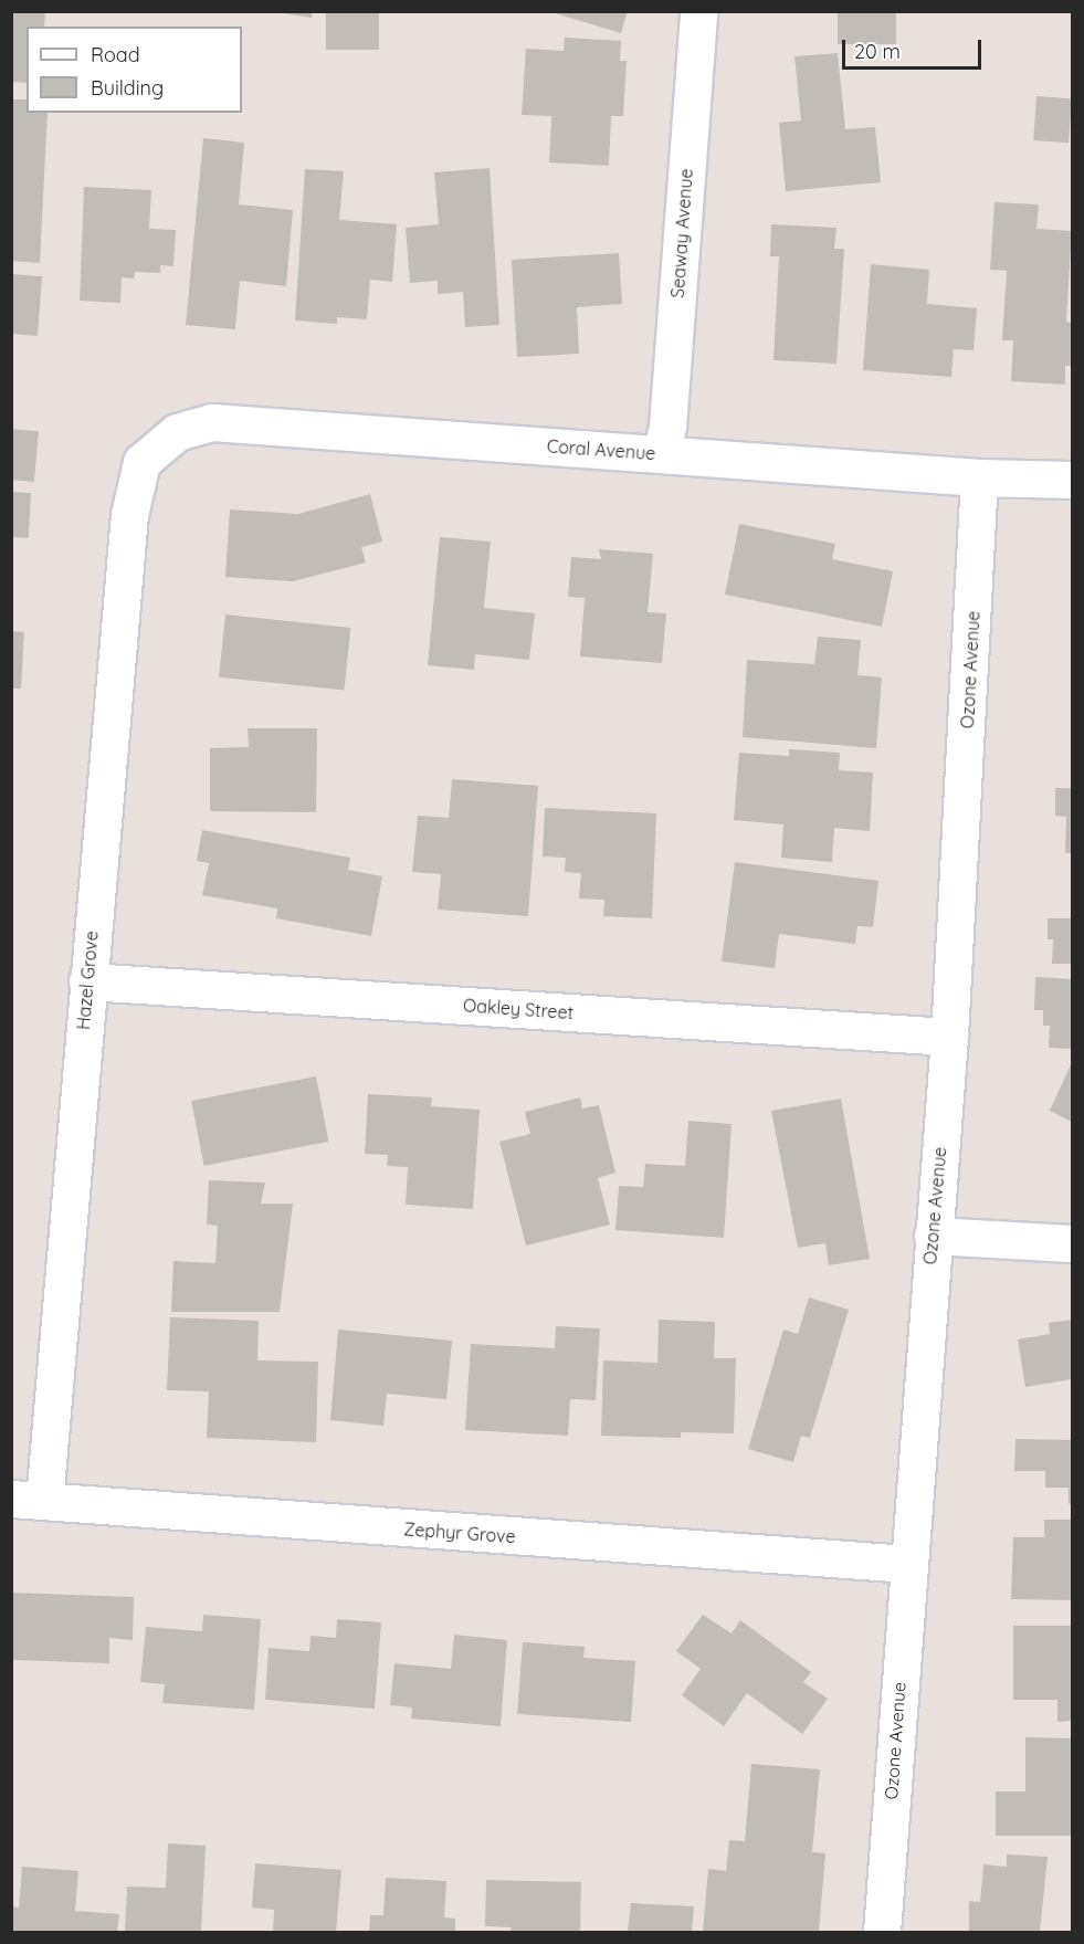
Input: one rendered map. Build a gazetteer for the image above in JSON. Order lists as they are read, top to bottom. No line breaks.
{"streets":{"street":["Seaway Avenue","Coral Avenue","Ozone Avenue","Hazel Grove","Oakley Street","Zephyr Grove"]},"crossings":[["Seaway Avenue","Coral Avenue"],["Coral Avenue","Ozone Avenue"],["Coral Avenue","Hazel Grove"],["Ozone Avenue","Oakley Street"],["Ozone Avenue","Zephyr Grove"],["Hazel Grove","Oakley Street"],["Hazel Grove","Zephyr Grove"]],"legend":["Road","Building"],"scale_bar":"20 m"}
